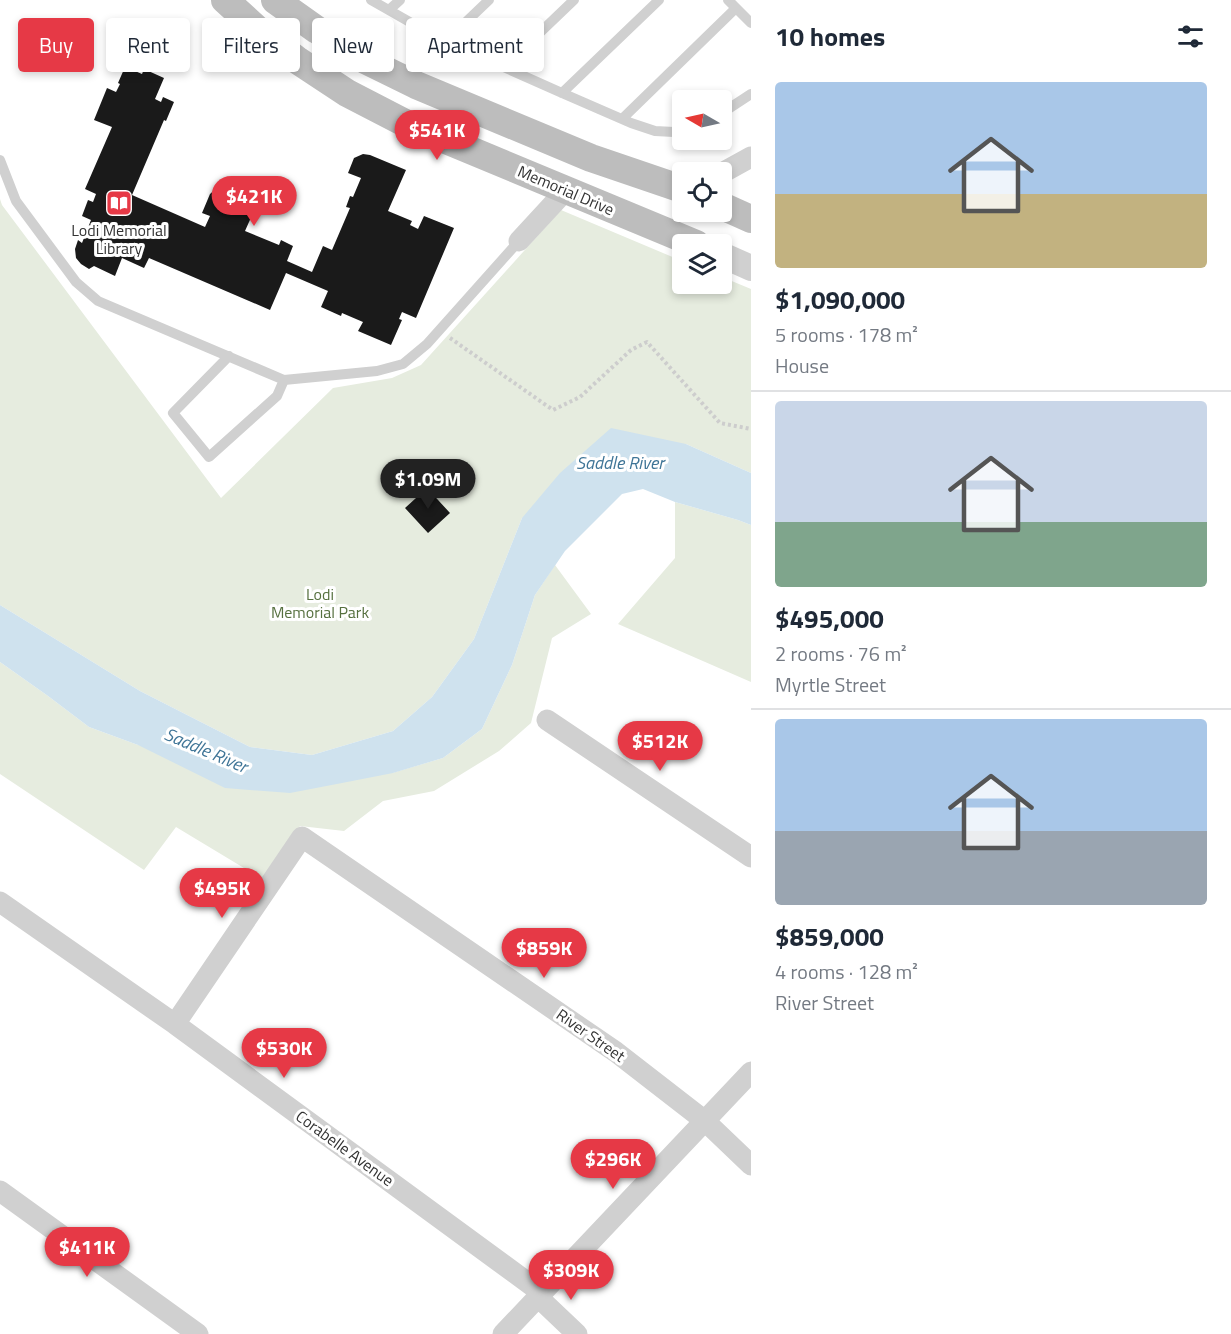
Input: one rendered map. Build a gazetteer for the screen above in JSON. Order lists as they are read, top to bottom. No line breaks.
{"streets":{"main road":["Memorial Drive"],"street":["River Street","Corabelle Avenue"]},"crossings":[["River Street","Corabelle Avenue"]],"water":["Saddle River"],"parks":["Lodi Memorial Park"],"places":{"library":["Lodi Memorial Library"]},"north":"left","page":{"heading":"10 homes","chip":["Buy","Rent","Filters","New","Apartment"],"list":[{"name":"$1,090,000","note":"5 rooms · 178 m² · House"},{"name":"$495,000","note":"2 rooms · 76 m² · Myrtle Street"},{"name":"$859,000","note":"4 rooms · 128 m² · River Street"}],"price":["$541K","$421K","$1.09M","$512K","$495K","$859K","$530K","$296K","$411K","$309K"]}}
